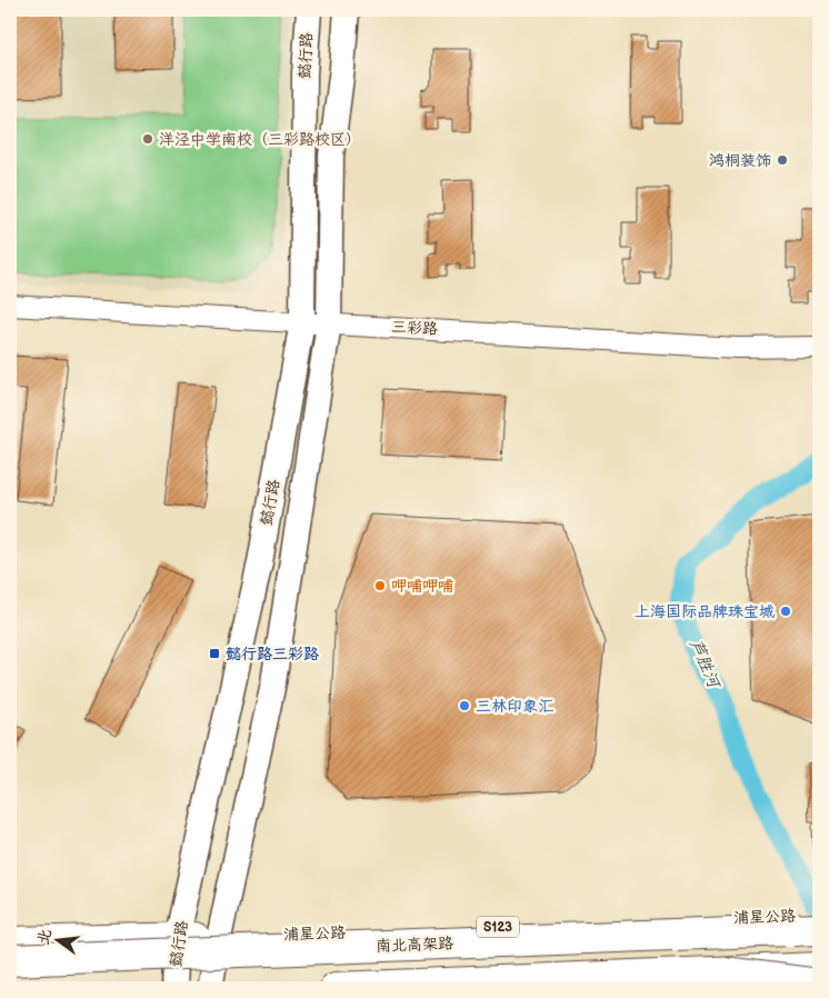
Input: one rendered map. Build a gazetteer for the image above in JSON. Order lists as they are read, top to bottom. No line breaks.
{"streets":{"main road":["浦星公路","S123","南北高架路"],"street":["懿行路","三彩路"]},"crossings":[["懿行路","三彩路"],["懿行路","浦星公路"]],"water":["芦胜河"],"places":{"other":["洋泾中学南校（三彩路校区）","鸿桐装饰","呷哺呷哺","上海国际品牌珠宝城","三林印象汇"],"transit":["懿行路三彩路"]},"north":"left"}
